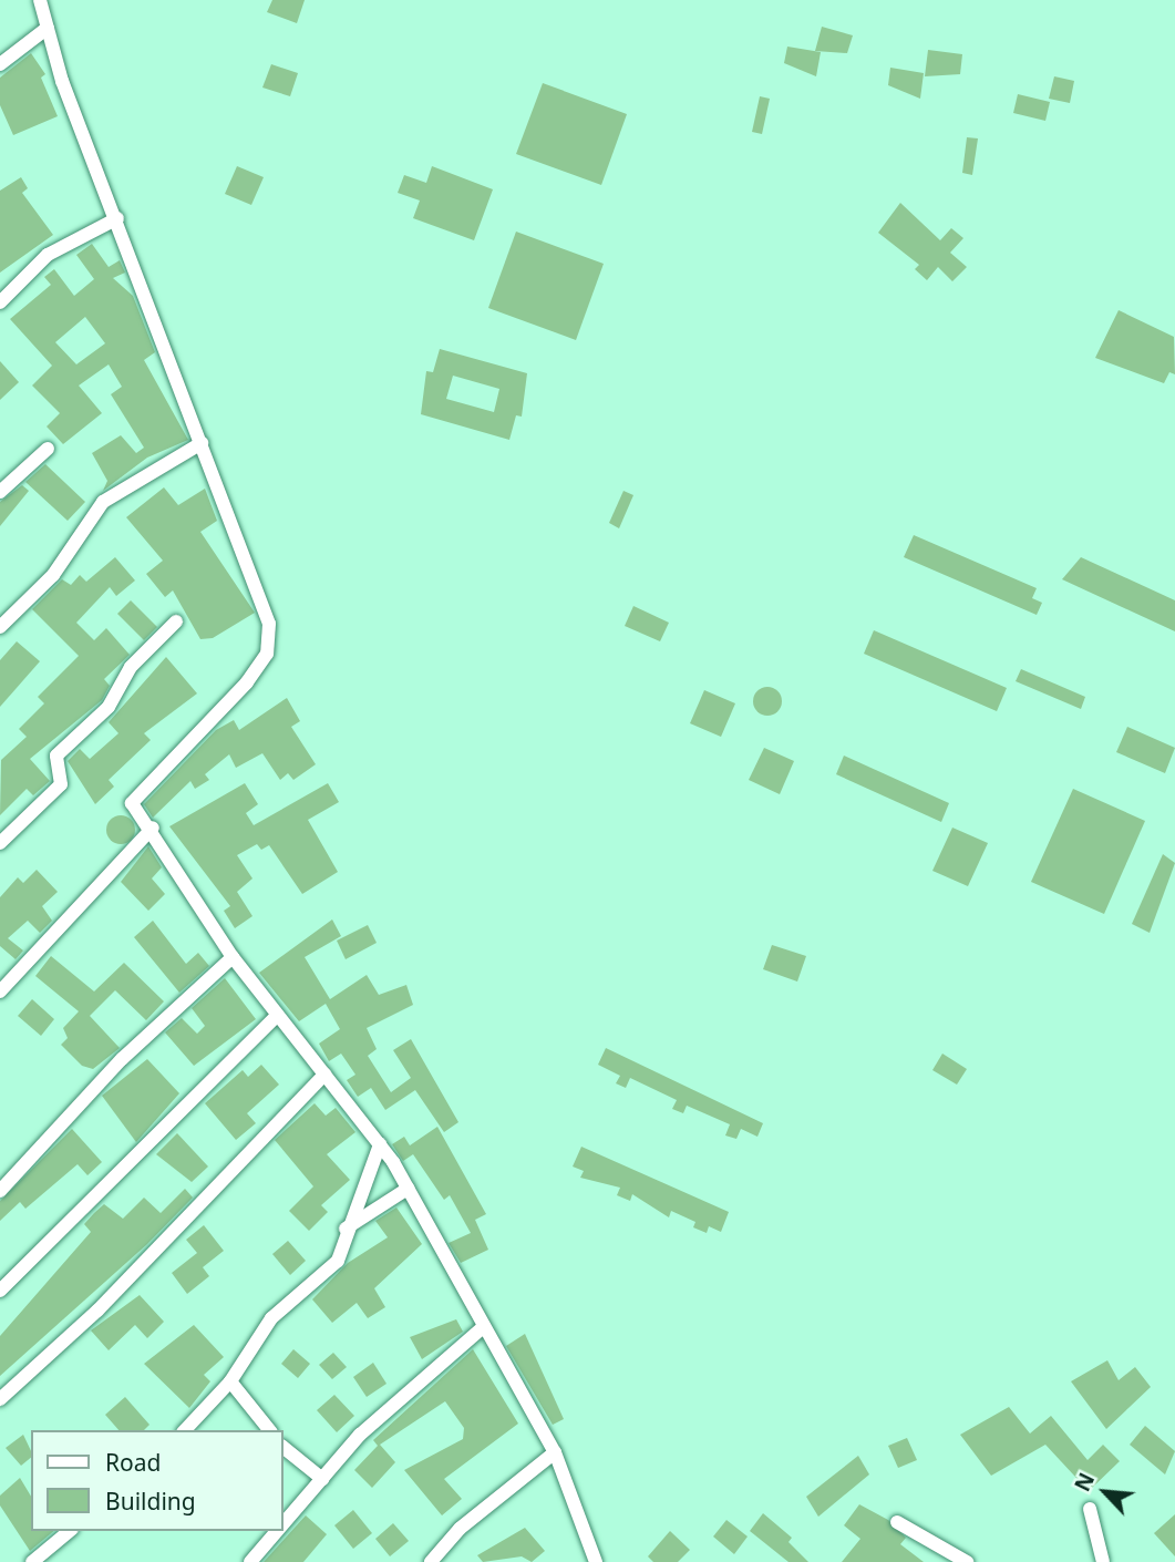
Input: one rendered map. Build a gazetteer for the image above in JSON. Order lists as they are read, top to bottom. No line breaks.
{"legend":["Road","Building"],"north":"top left"}
